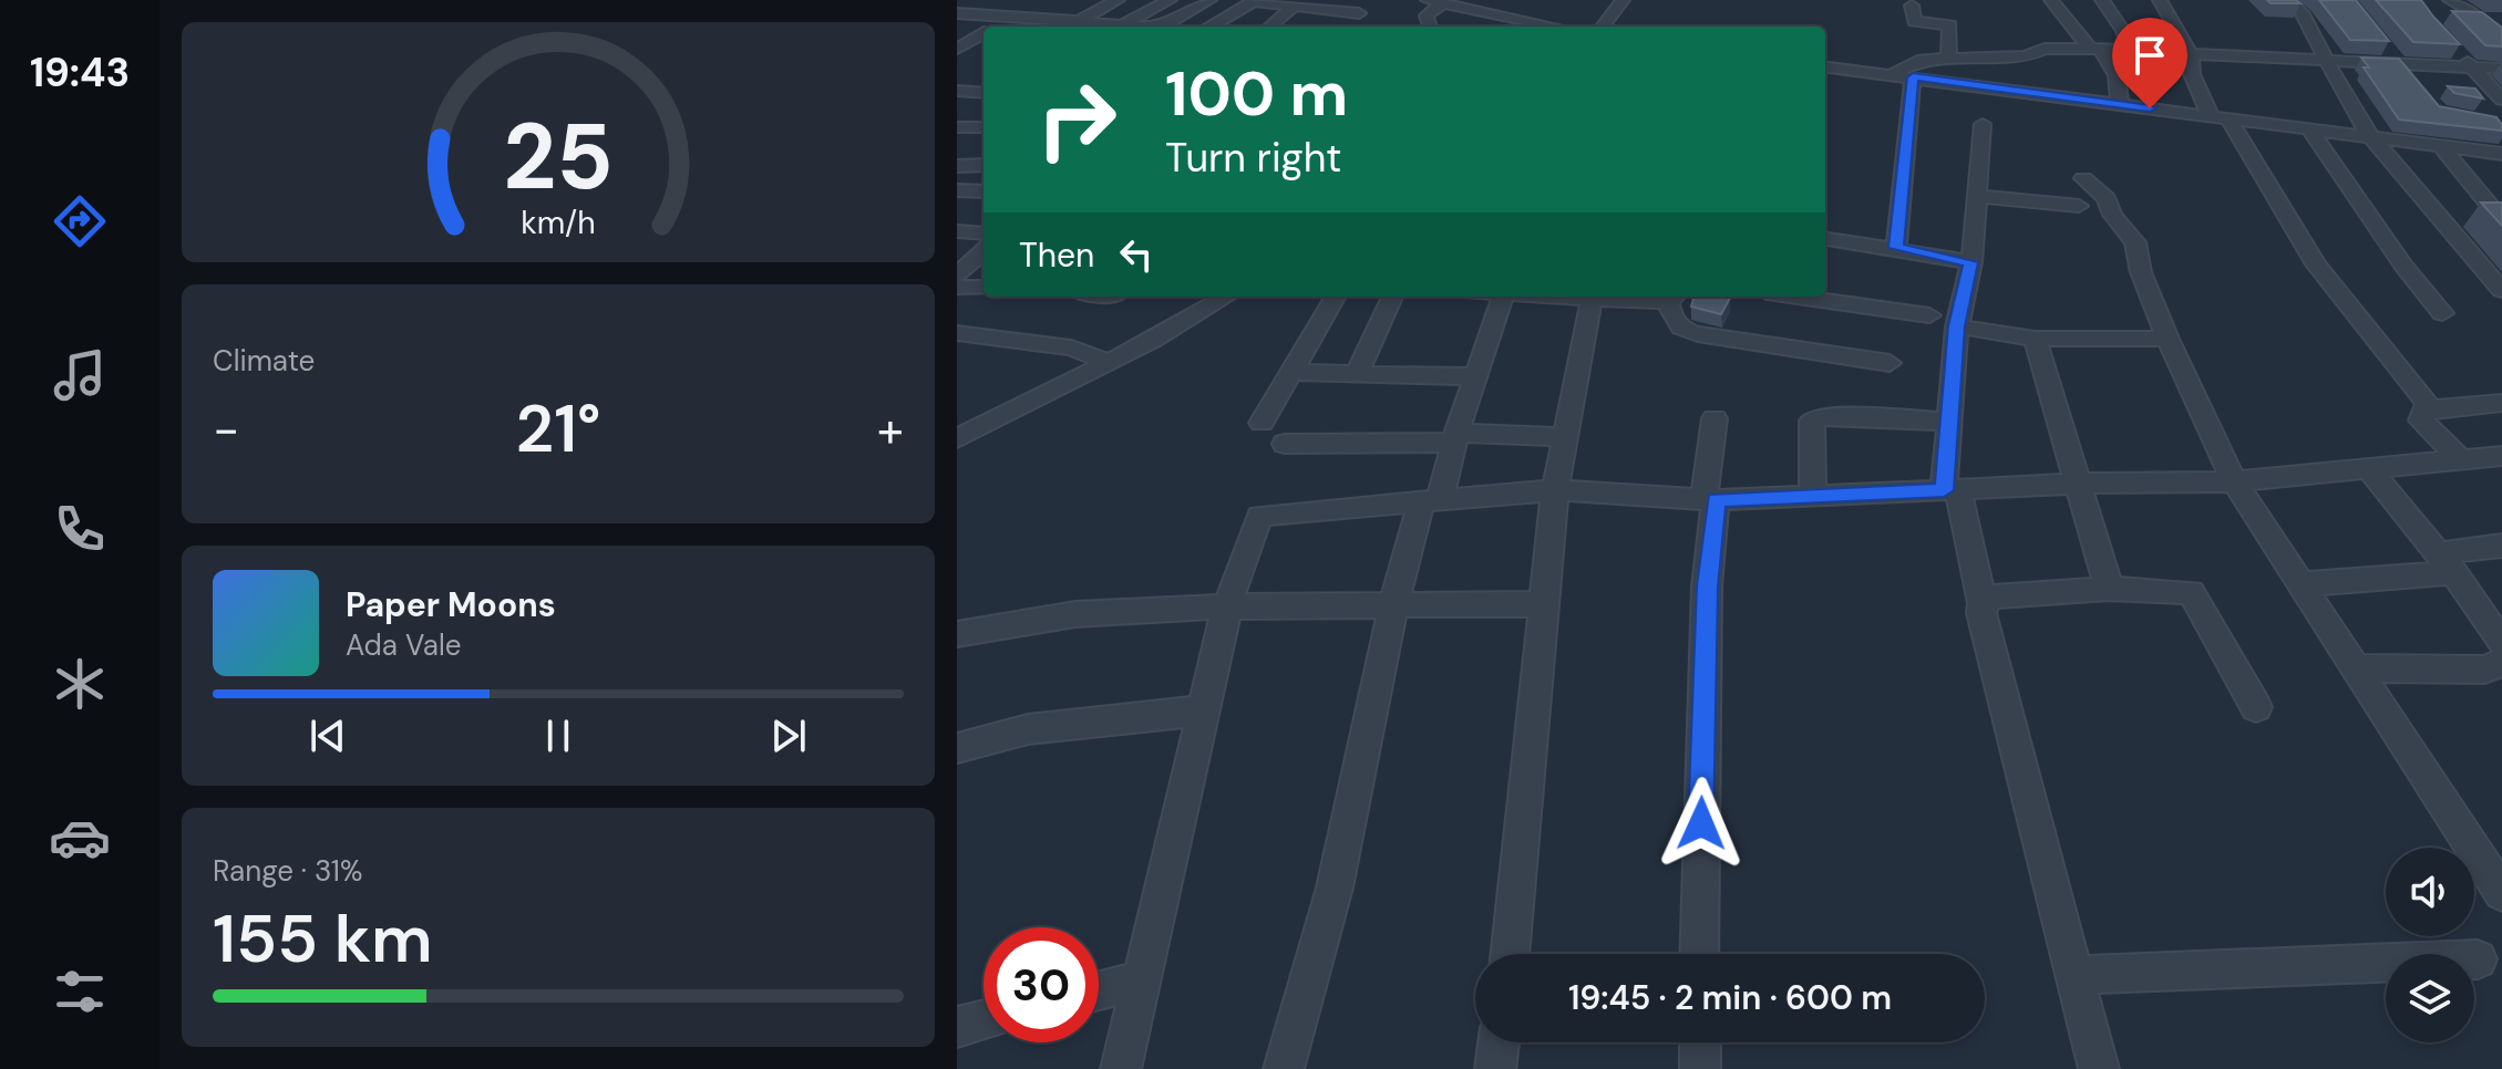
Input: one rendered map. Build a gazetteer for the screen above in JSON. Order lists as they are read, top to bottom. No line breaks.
{"page":{"tabs":"19:43","turn":["100 m","Turn right"],"then":"Then","tile":["Climate",["Range · 31%","155 km"]],"heat":["−","21°","+"],"song":["Paper Moons","Ada Vale"],"limit":"30","trip":"19:45 · 2 min · 600 m","gauge":["25","km/h"]}}
